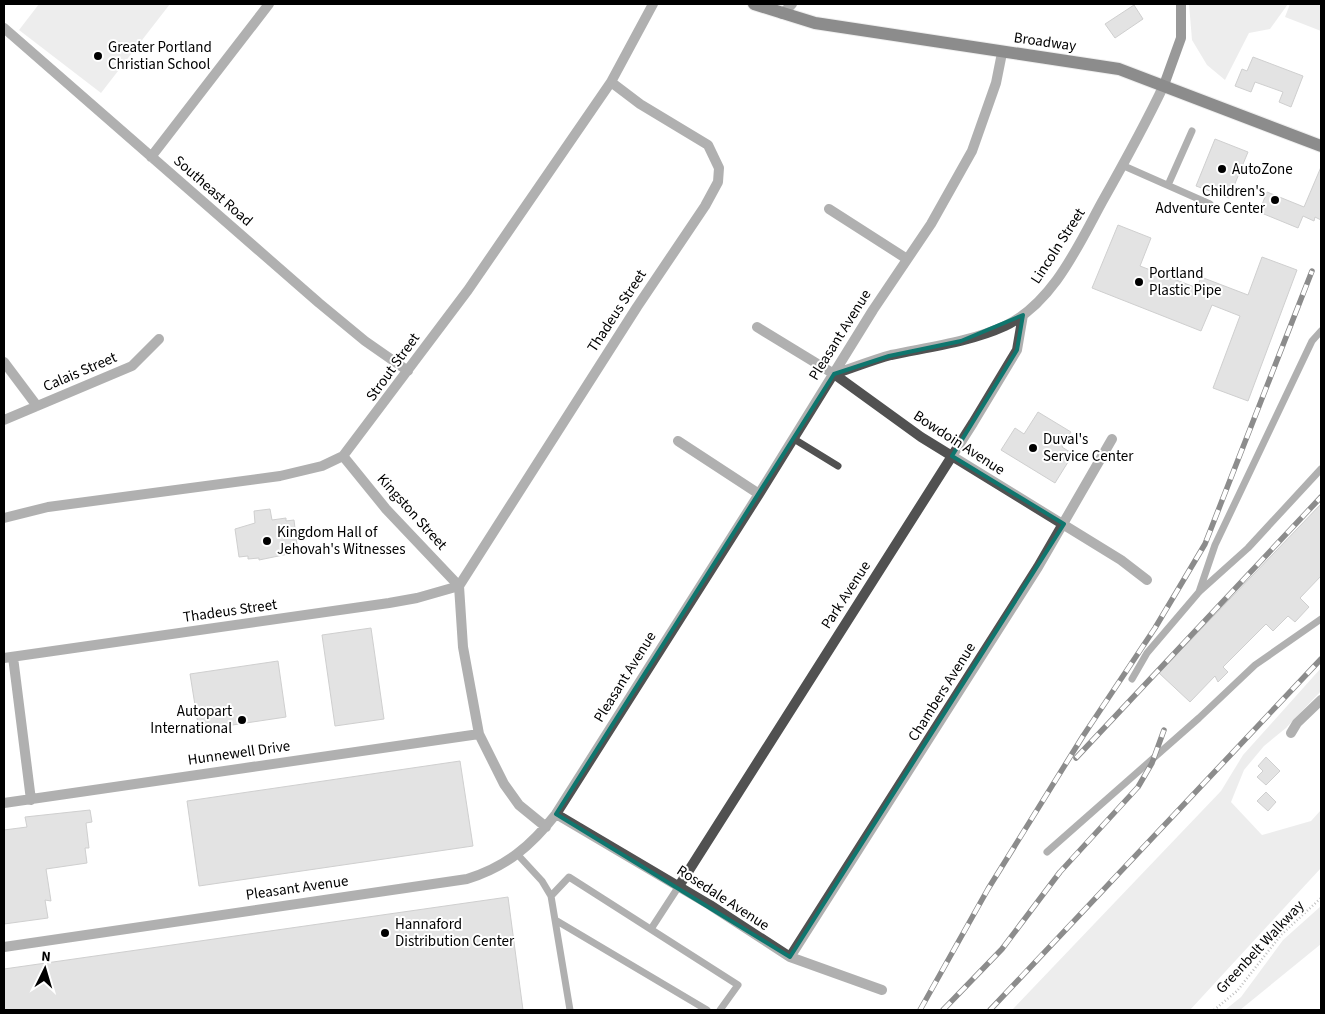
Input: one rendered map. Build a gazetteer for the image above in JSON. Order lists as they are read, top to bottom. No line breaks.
{"streets":{"main road":["Broadway","Lincoln Street"],"street":["Southeast Road","Thadeus Street","Pleasant Avenue","Strout Street","Calais Street","Bowdoin Avenue","Kingston Street","Park Avenue","Chambers Avenue","Hunnewell Drive","Rosedale Avenue"],"path":["Greenbelt Walkway"]},"crossings":[["Broadway","Lincoln Street"],["Broadway","Pleasant Avenue"],["Southeast Road","Strout Street"],["Lincoln Street","Pleasant Avenue"],["Lincoln Street","Bowdoin Avenue"],["Lincoln Street","Park Avenue"],["Thadeus Street","Strout Street"],["Thadeus Street","Kingston Street"],["Pleasant Avenue","Bowdoin Avenue"],["Pleasant Avenue","Rosedale Avenue"],["Strout Street","Kingston Street"],["Bowdoin Avenue","Park Avenue"],["Bowdoin Avenue","Chambers Avenue"],["Park Avenue","Rosedale Avenue"],["Chambers Avenue","Rosedale Avenue"]],"places":["Greater Portland Christian School","AutoZone","Children's Adventure Center","Portland Plastic Pipe","Duval's Service Center","Kingdom Hall of Jehovah's Witnesses","Autopart International","Hannaford Distribution Center"],"north":"top"}
